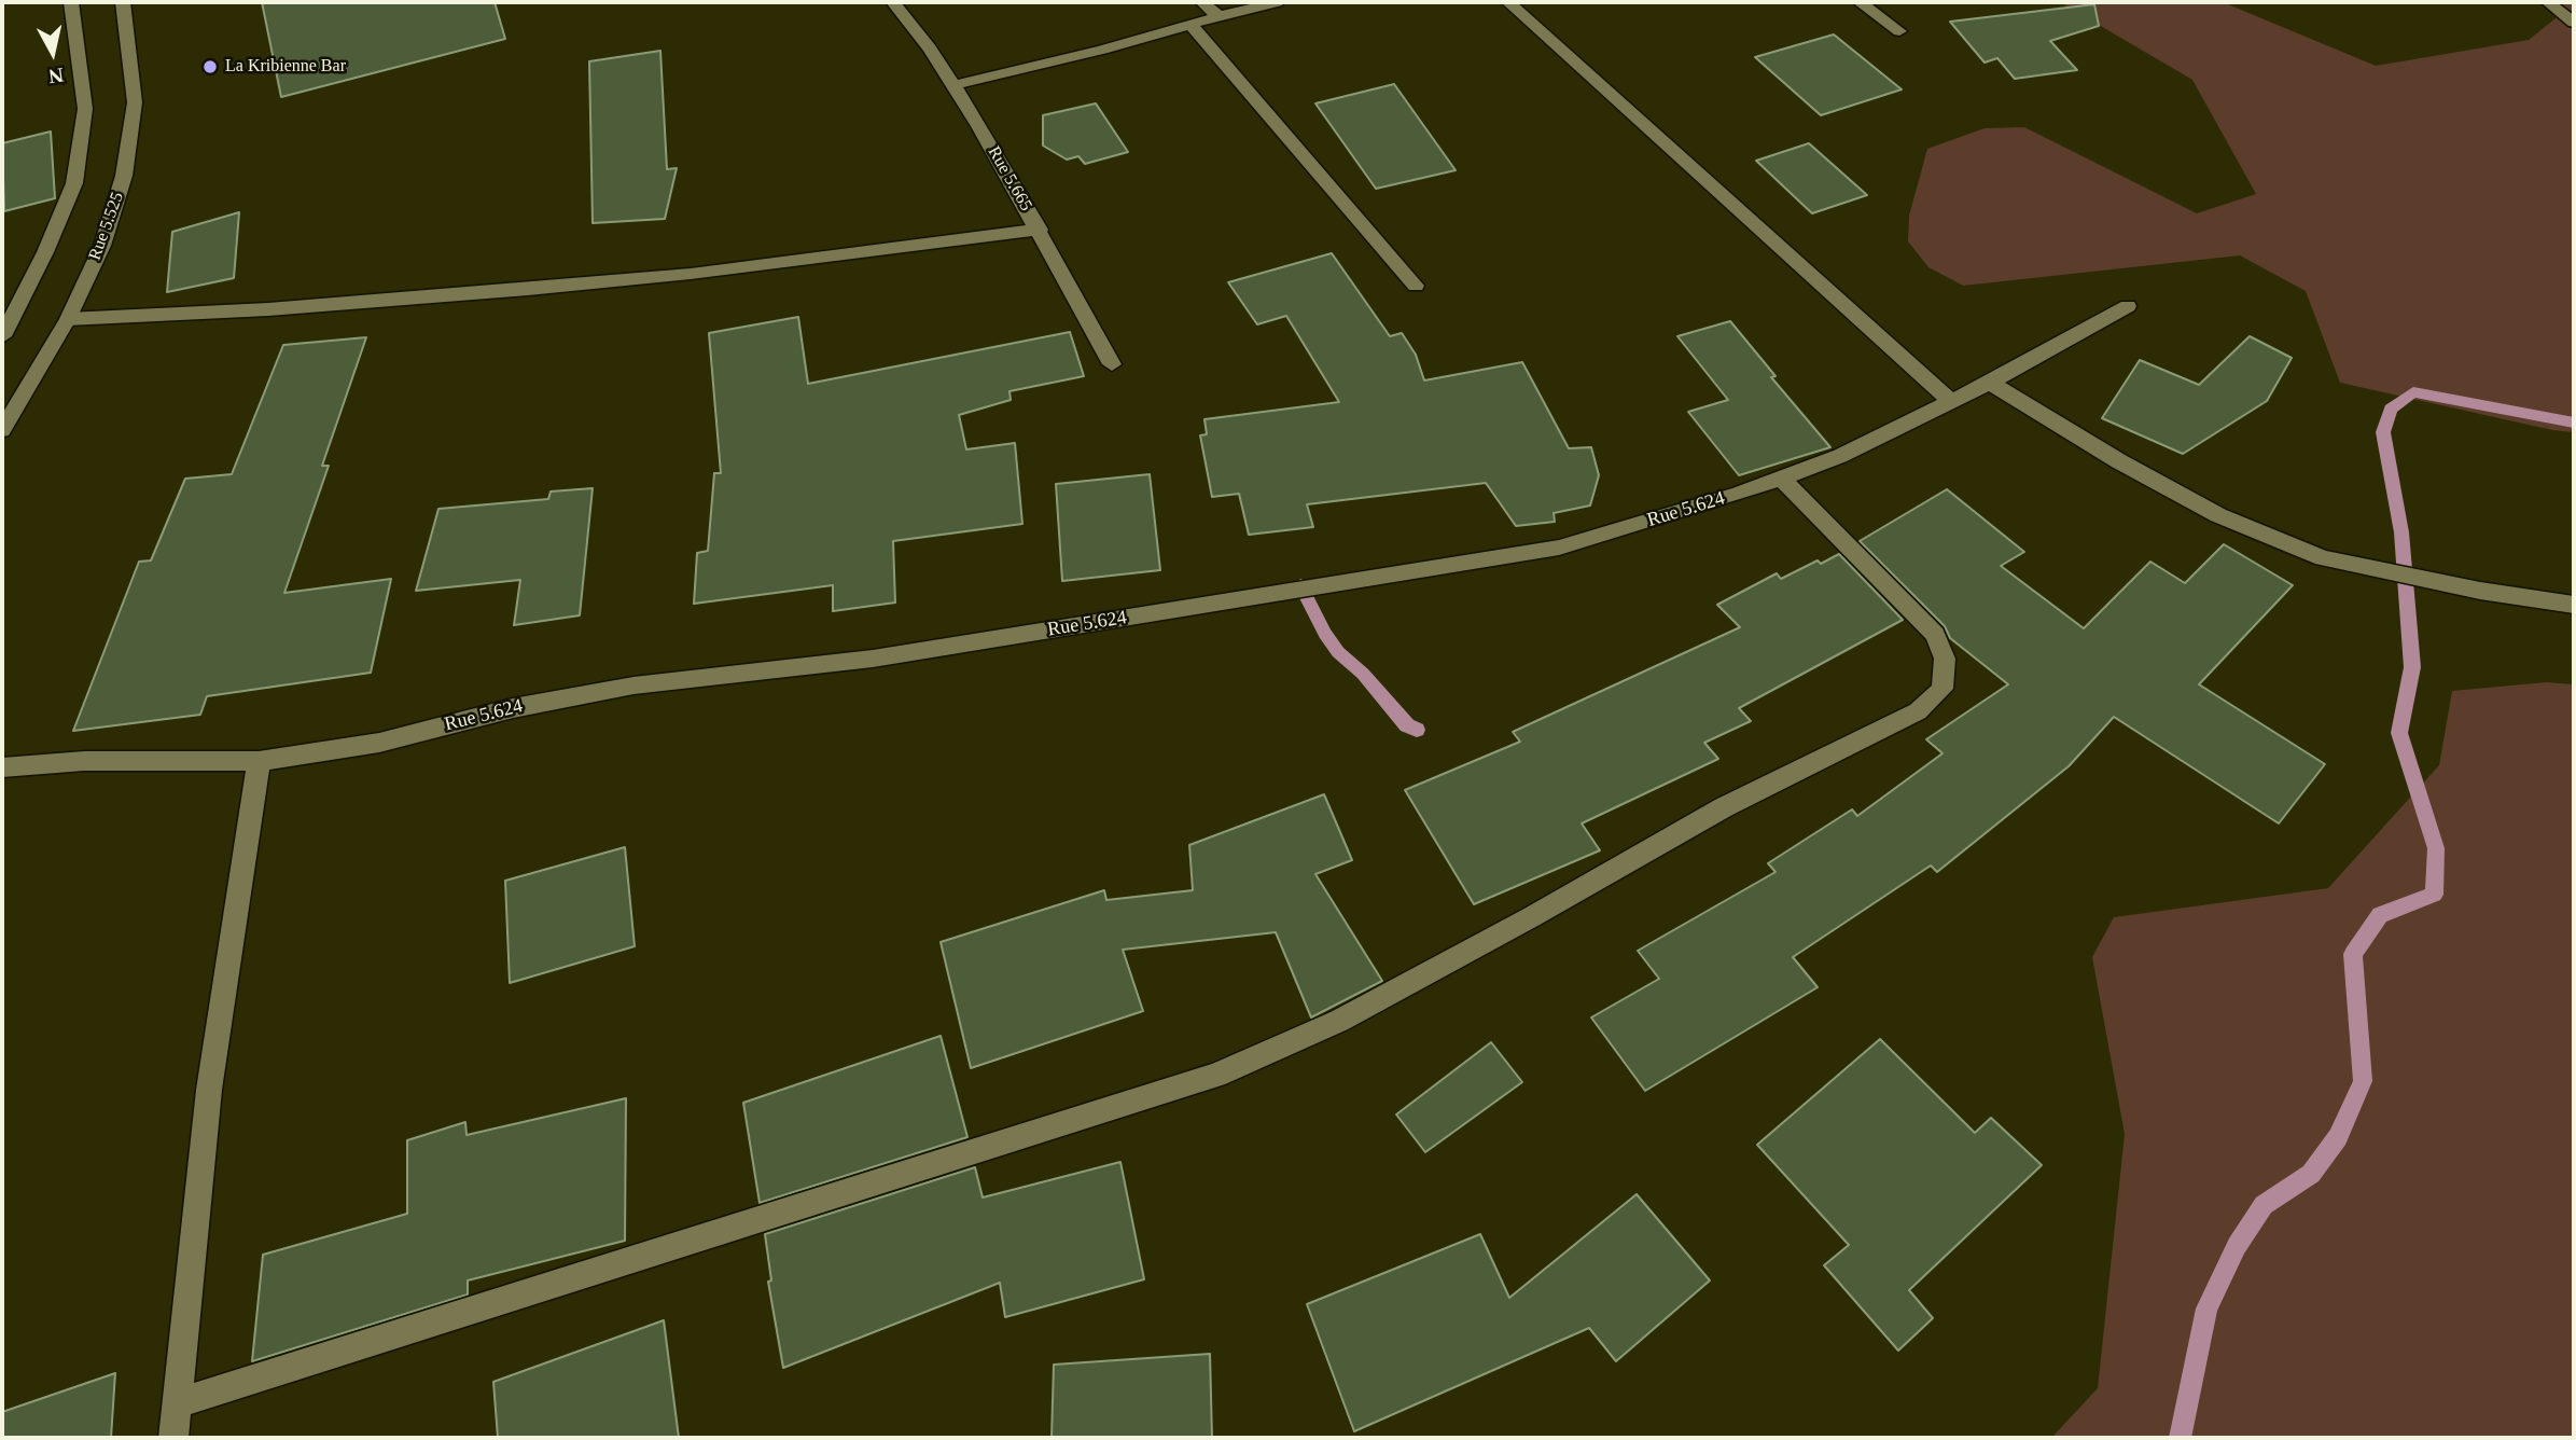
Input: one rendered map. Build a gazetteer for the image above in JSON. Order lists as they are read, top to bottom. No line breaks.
{"streets":{"street":["Rue 5.665","Rue 5.525","Rue 5.624"]},"places":["La Kribienne Bar"],"north":"bottom"}
